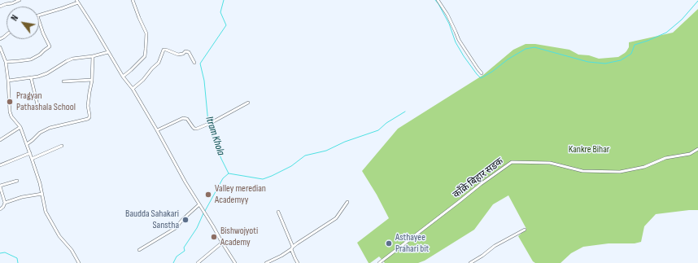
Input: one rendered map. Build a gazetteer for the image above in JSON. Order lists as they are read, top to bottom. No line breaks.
{"streets":{"street":["काँक्रे बिहार सडक"]},"water":["Itram Khola"],"parks":["Kankre Bihar"],"places":["Pragyan Pathashala School","Valley meredian Academyy","Baudda Sahakari Sanstha","Bishwojyoti Academy","Asthayee Prahari bit"],"north":"top left"}
